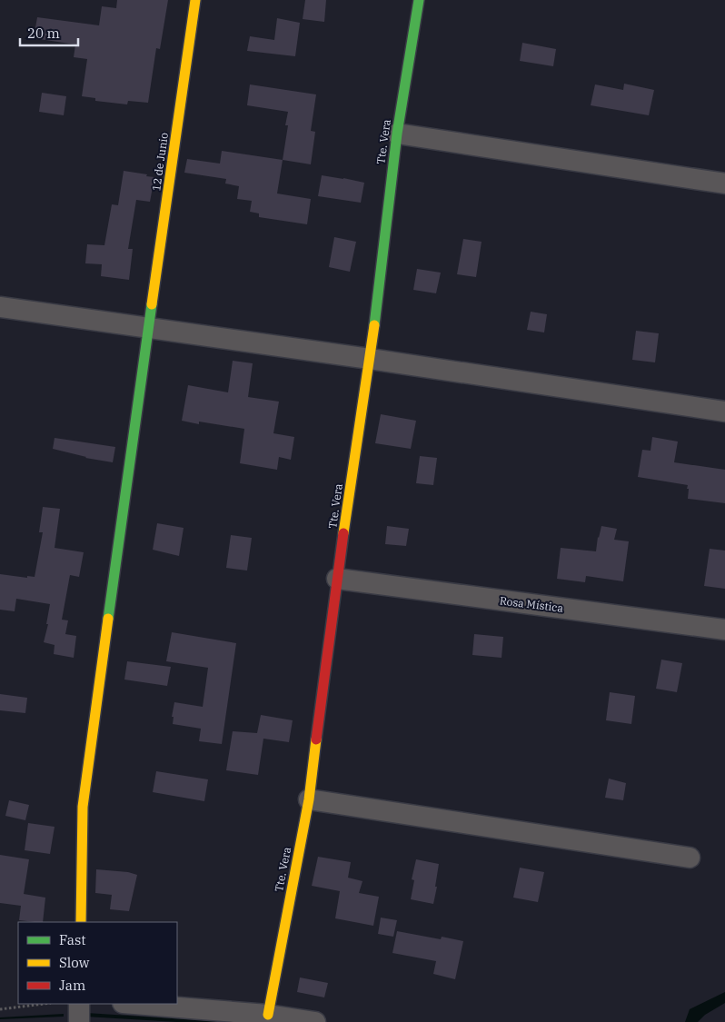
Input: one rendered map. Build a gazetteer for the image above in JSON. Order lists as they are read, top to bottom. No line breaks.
{"streets":{"street":["Tte. Vera","12 de Junio","Rosa Mística"]},"crossings":[["Tte. Vera","Rosa Mística"]],"legend":["Fast","Slow","Jam"],"scale_bar":"20 m"}
